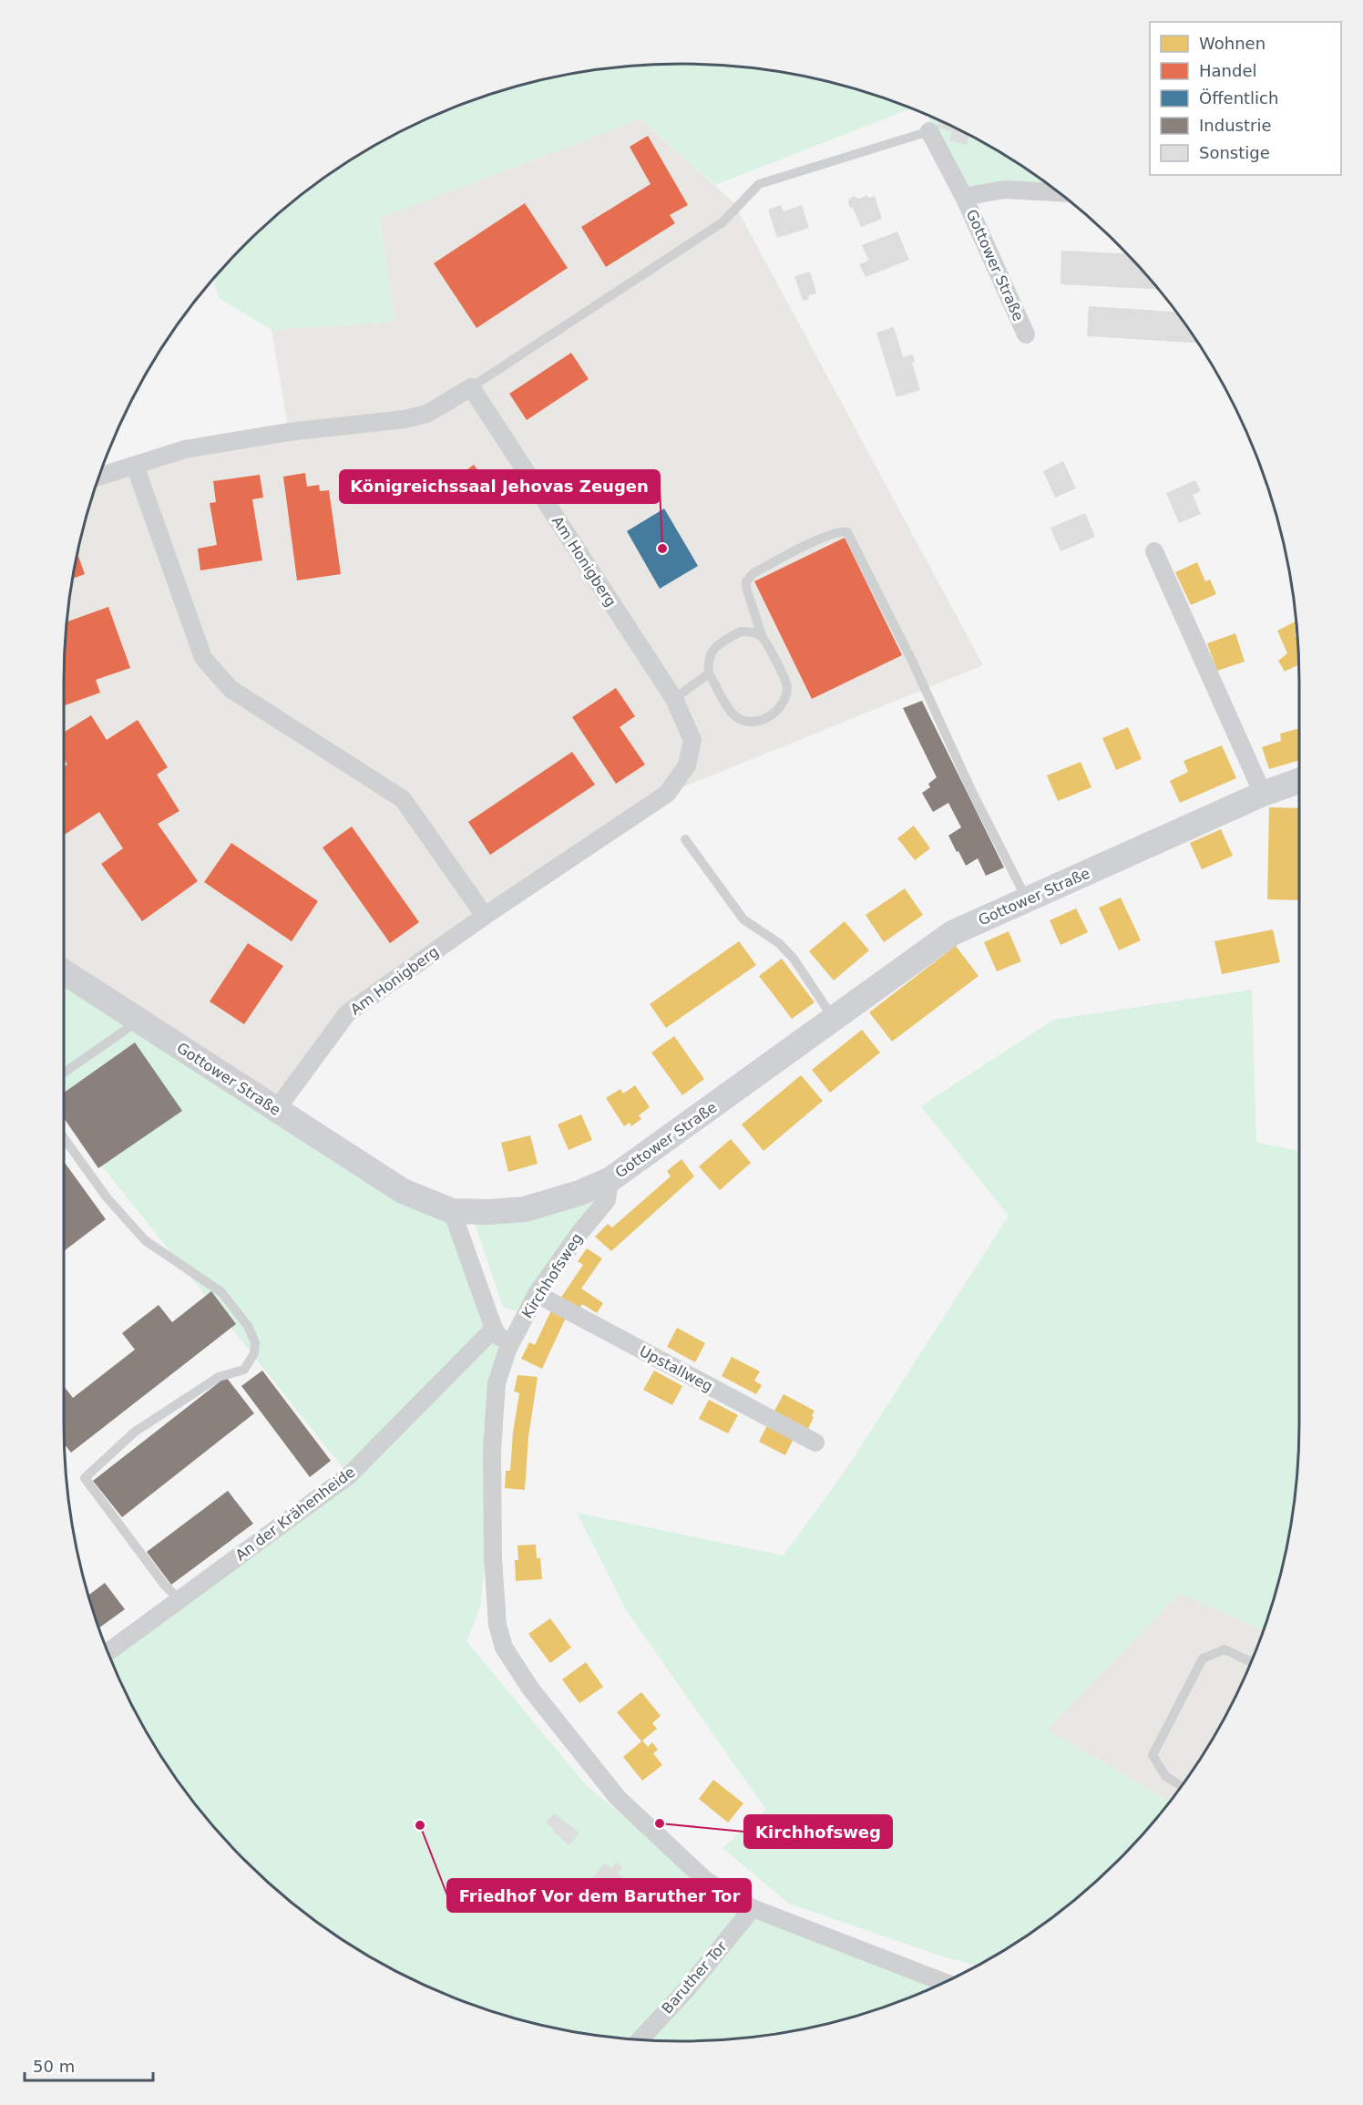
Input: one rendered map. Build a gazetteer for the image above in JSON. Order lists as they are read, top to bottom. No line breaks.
{"streets":{"street":["Gottower Straße","Am Honigberg","Kirchhofsweg","Upstallweg","An der Krähenheide","Baruther Tor"]},"crossings":[["Gottower Straße","Am Honigberg"],["Gottower Straße","Kirchhofsweg"],["Kirchhofsweg","Upstallweg"],["Kirchhofsweg","Baruther Tor"]],"places":["Königreichssaal Jehovas Zeugen","Kirchhofsweg","Friedhof Vor dem Baruther Tor"],"legend":["Wohnen","Handel","Öffentlich","Industrie","Sonstige"],"scale_bar":"50 m"}
